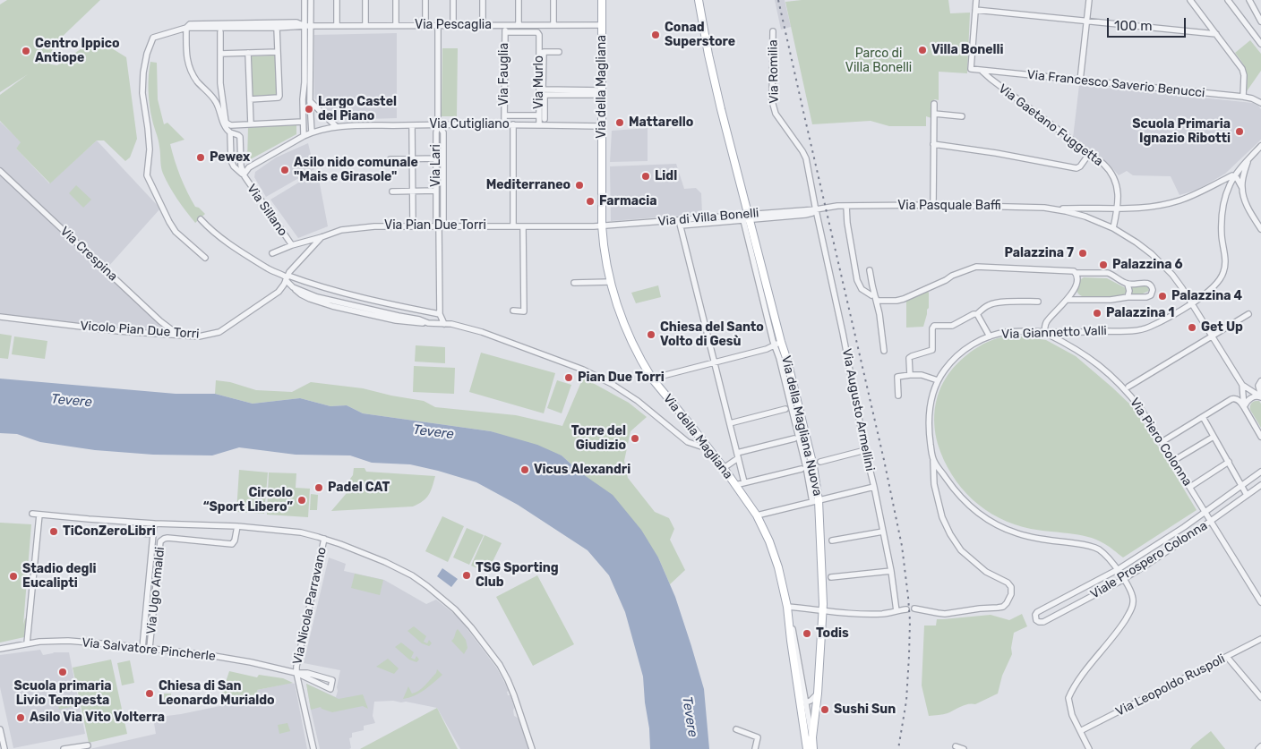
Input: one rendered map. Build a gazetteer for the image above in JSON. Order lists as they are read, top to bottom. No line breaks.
{"streets":{"main road":["Via della Magliana","Via della Magliana Nuova"],"street":["Via Pescaglia","Via Romilia","Via Fauglia","Via Murlo","Via Francesco Saverio Benucci","Via Cutigliano","Via Gaetano Fuggetta","Via Lari","Via Pasquale Baffi","Via Sillano","Via di Villa Bonelli","Via Pian Due Torri","Via Crespina","Vicolo Pian Due Torri","Via Giannetto Valli","Via Augusto Armellini","Via Piero Colonna","Viale Prospero Colonna","Via Ugo Amaldi","Via Nicola Parravano","Via Salvatore Pincherle","Via Leopoldo Ruspoli"]},"crossings":[["Via Pescaglia","Via Fauglia"],["Via Pescaglia","Via della Magliana"],["Via Pescaglia","Via Lari"],["Via Romilia","Via di Villa Bonelli"],["Via Romilia","Via Augusto Armellini"],["Via Fauglia","Via Murlo"],["Via Fauglia","Via Cutigliano"],["Via Murlo","Via Cutigliano"],["Via Francesco Saverio Benucci","Via Gaetano Fuggetta"],["Via della Magliana","Via Cutigliano"],["Via della Magliana","Via di Villa Bonelli"],["Via della Magliana","Via Pian Due Torri"],["Via della Magliana","Via della Magliana Nuova"],["Via Cutigliano","Via Lari"],["Via Lari","Via Pian Due Torri"],["Via Pasquale Baffi","Via di Villa Bonelli"],["Via Sillano","Via Pian Due Torri"],["Via di Villa Bonelli","Via Pian Due Torri"],["Via di Villa Bonelli","Via Augusto Armellini"],["Via di Villa Bonelli","Via della Magliana Nuova"],["Via Pian Due Torri","Vicolo Pian Due Torri"],["Via Crespina","Vicolo Pian Due Torri"],["Via Giannetto Valli","Via Piero Colonna"],["Via Giannetto Valli","Viale Prospero Colonna"],["Via Giannetto Valli","Via Leopoldo Ruspoli"],["Via Piero Colonna","Viale Prospero Colonna"],["Via Ugo Amaldi","Via Salvatore Pincherle"],["Via Nicola Parravano","Via Salvatore Pincherle"]],"water":["Tevere"],"parks":["Parco di Villa Bonelli"],"places":["Conad Superstore","Villa Bonelli","Centro Ippico Antiope","Largo Castel del Piano","Mattarello","Scuola Primaria Ignazio Ribotti","Pewex","Asilo nido comunale \"Mais e Girasole\"","Lidl","Mediterraneo","Farmacia","Palazzina 7","Palazzina 6","Palazzina 4","Palazzina 1","Get Up","Chiesa del Santo Volto di Gesù","Pian Due Torri","Torre del Giudizio","Vicus Alexandri","Padel CAT","Circolo “Sport Libero”","TiConZeroLibri","TSG Sporting Club","Stadio degli Eucalipti","Todis","Scuola primaria Livio Tempesta","Chiesa di San Leonardo Murialdo","Sushi Sun","Asilo Via Vito Volterra"],"scale_bar":"100 m"}
